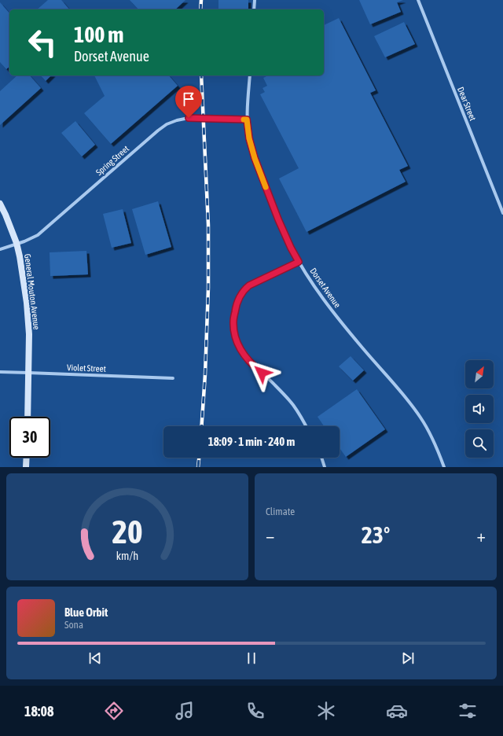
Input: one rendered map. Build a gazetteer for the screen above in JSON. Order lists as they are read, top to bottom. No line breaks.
{"streets":{"street":["Dear Street","Spring Street","Dorset Avenue","General Mouton Avenue","Violet Street"]},"crossings":[["Spring Street","Dorset Avenue"],["Spring Street","General Mouton Avenue"],["General Mouton Avenue","Violet Street"]],"north":"top right","page":{"turn":["100 m","Dorset Avenue"],"limit":"30","trip":"18:09 · 1 min · 240 m","tile":"Climate","heat":["−","23°","+"],"song":["Blue Orbit","Sona"],"tabs":"18:08","gauge":["20","km/h"]}}
